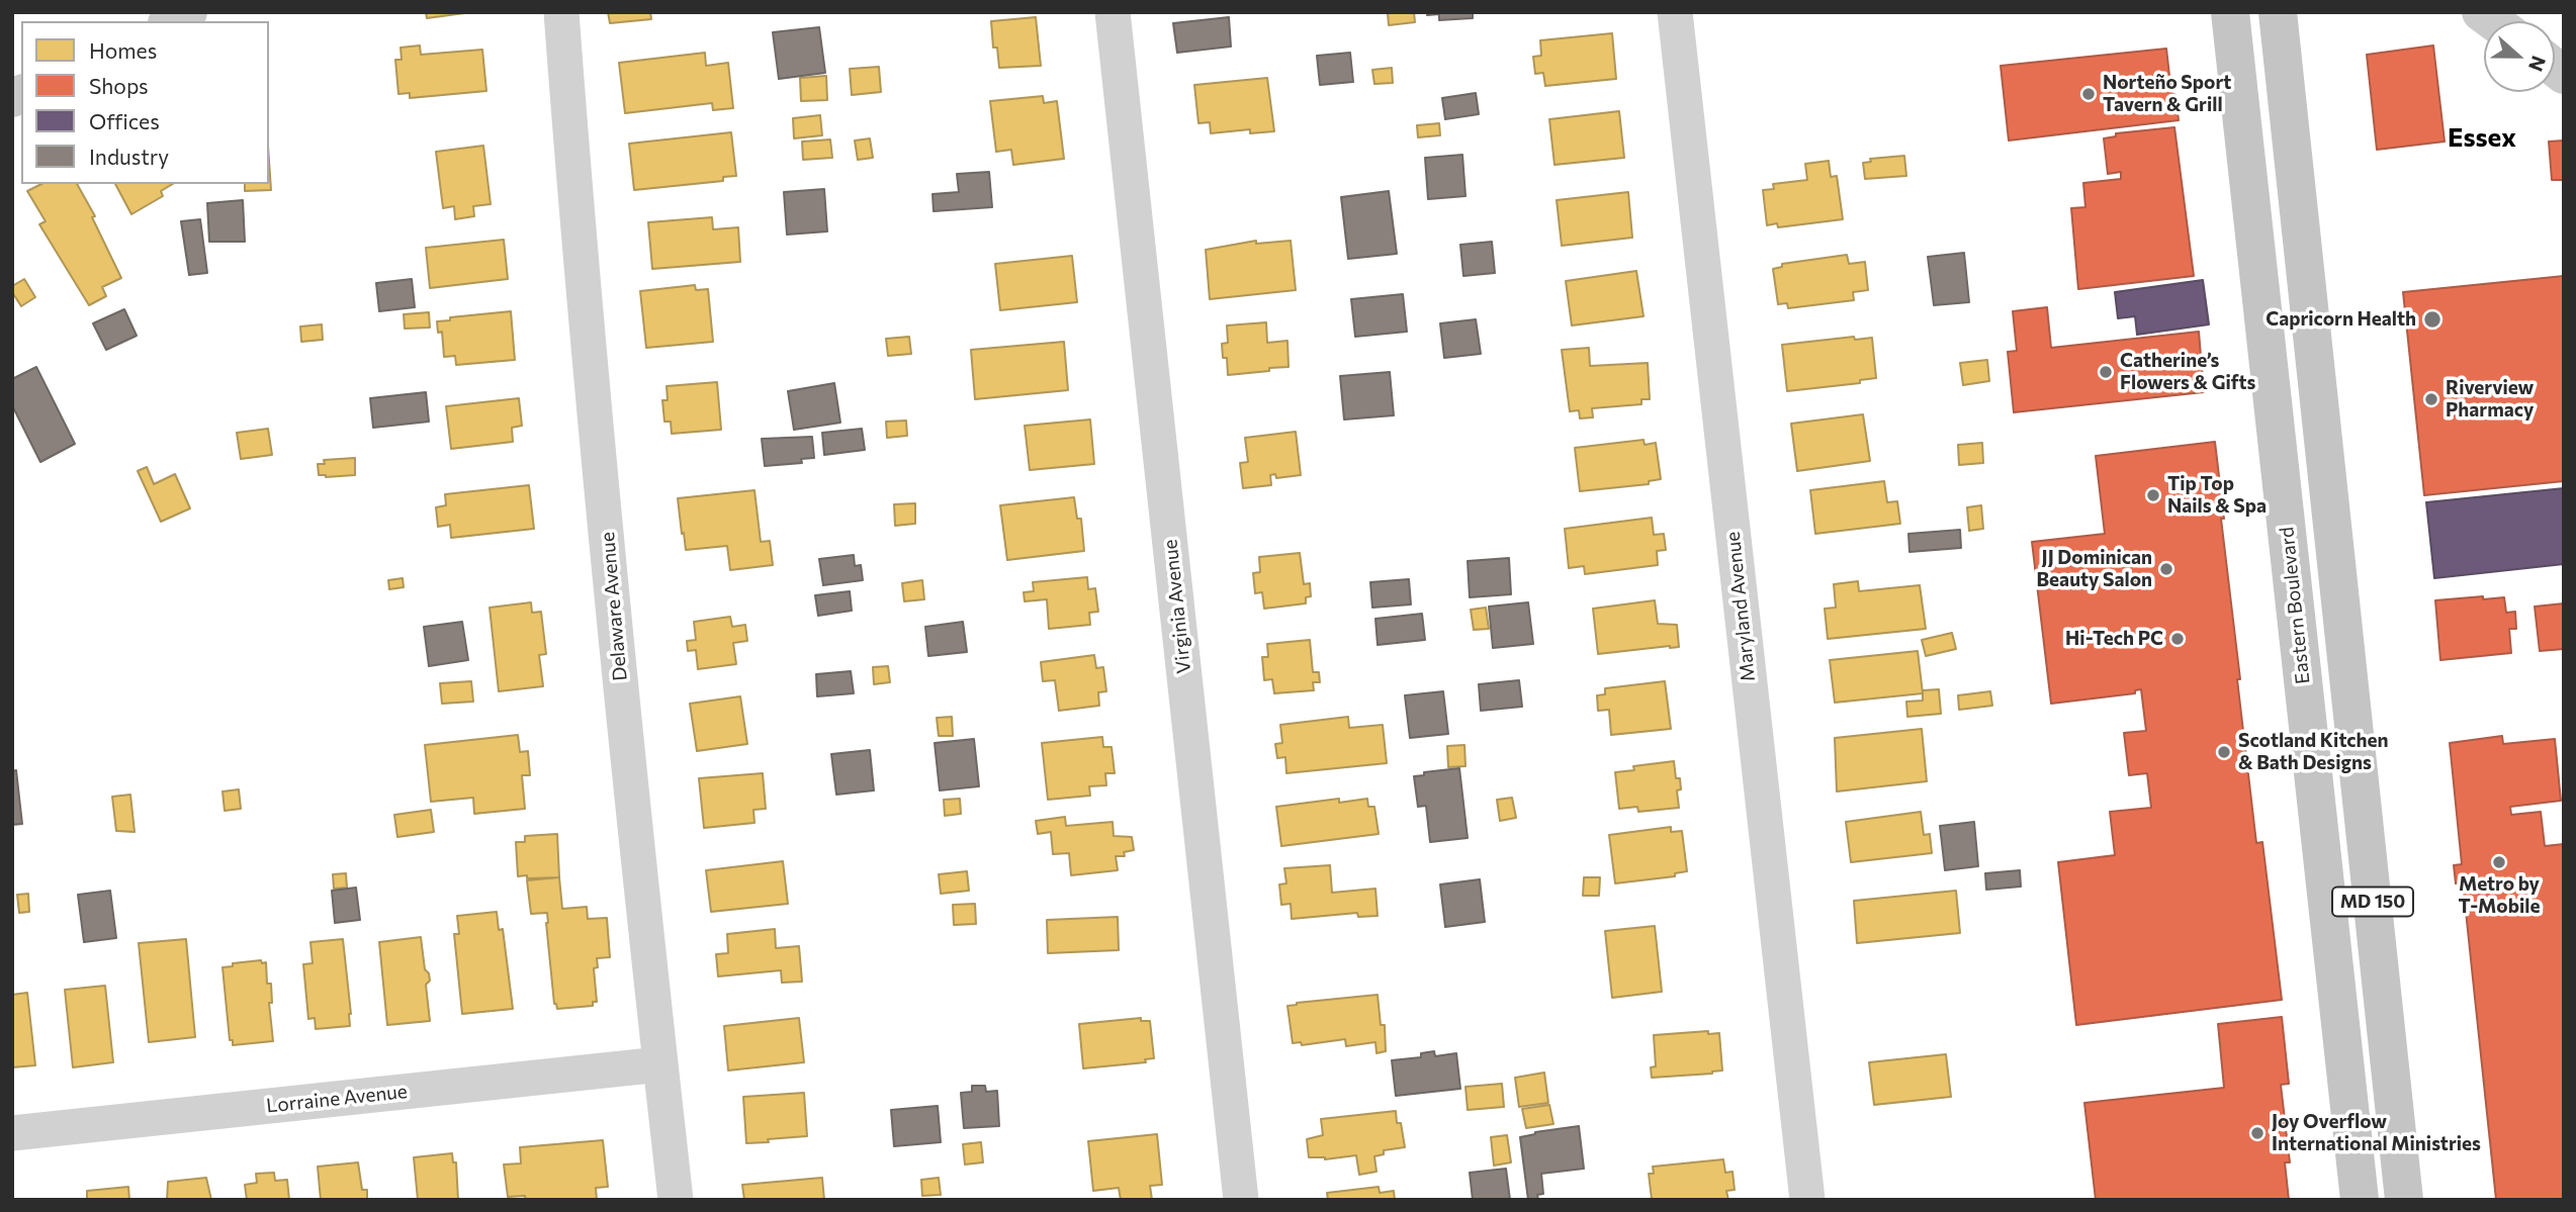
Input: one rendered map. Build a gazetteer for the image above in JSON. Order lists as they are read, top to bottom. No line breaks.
{"streets":{"main road":["Eastern Boulevard","MD 150"],"street":["Delaware Avenue","Virginia Avenue","Maryland Avenue","Lorraine Avenue"]},"crossings":[["Delaware Avenue","Lorraine Avenue"]],"districts":["Essex"],"places":["Norteño Sport Tavern & Grill","Capricorn Health","Catherine’s Flowers & Gifts","Riverview Pharmacy","Tip Top Nails & Spa","JJ Dominican Beauty Salon","Hi-Tech PC","Scotland Kitchen & Bath Designs","Metro by T-Mobile","Joy Overflow International Ministries"],"legend":["Homes","Shops","Offices","Industry"],"north":"right"}
